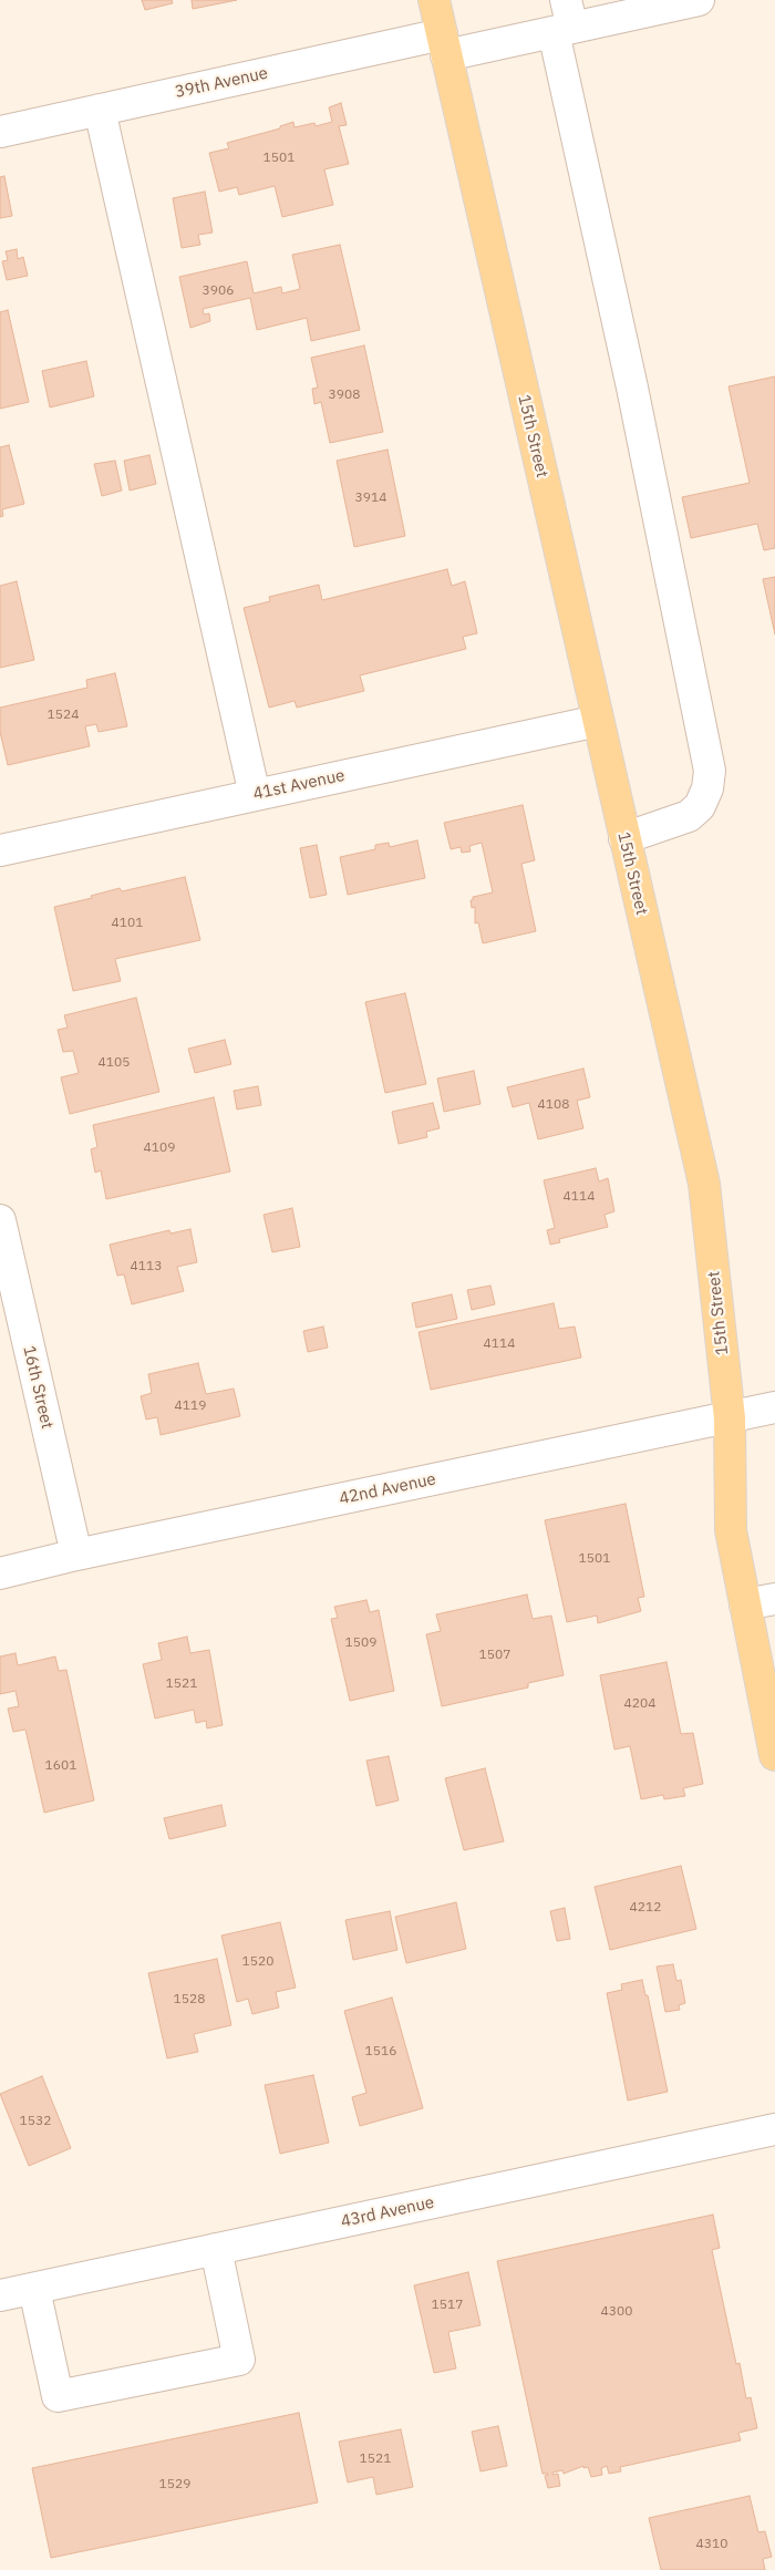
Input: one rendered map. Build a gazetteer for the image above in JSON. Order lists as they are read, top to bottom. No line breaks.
{"streets":{"main road":["15th Street"],"street":["39th Avenue","41st Avenue","16th Street","42nd Avenue","43rd Avenue"]},"crossings":[["39th Avenue","15th Street"],["15th Street","41st Avenue"],["15th Street","42nd Avenue"],["16th Street","42nd Avenue"]],"house_numbers":["1501","3906","3908","3914","1524","4101","4105","4108","4109","4114","4113","4114","4119","1501","1509","1507","1521","4204","1601","4212","1520","1528","1516","1532","1517","4300","1521","1529","4310"]}
